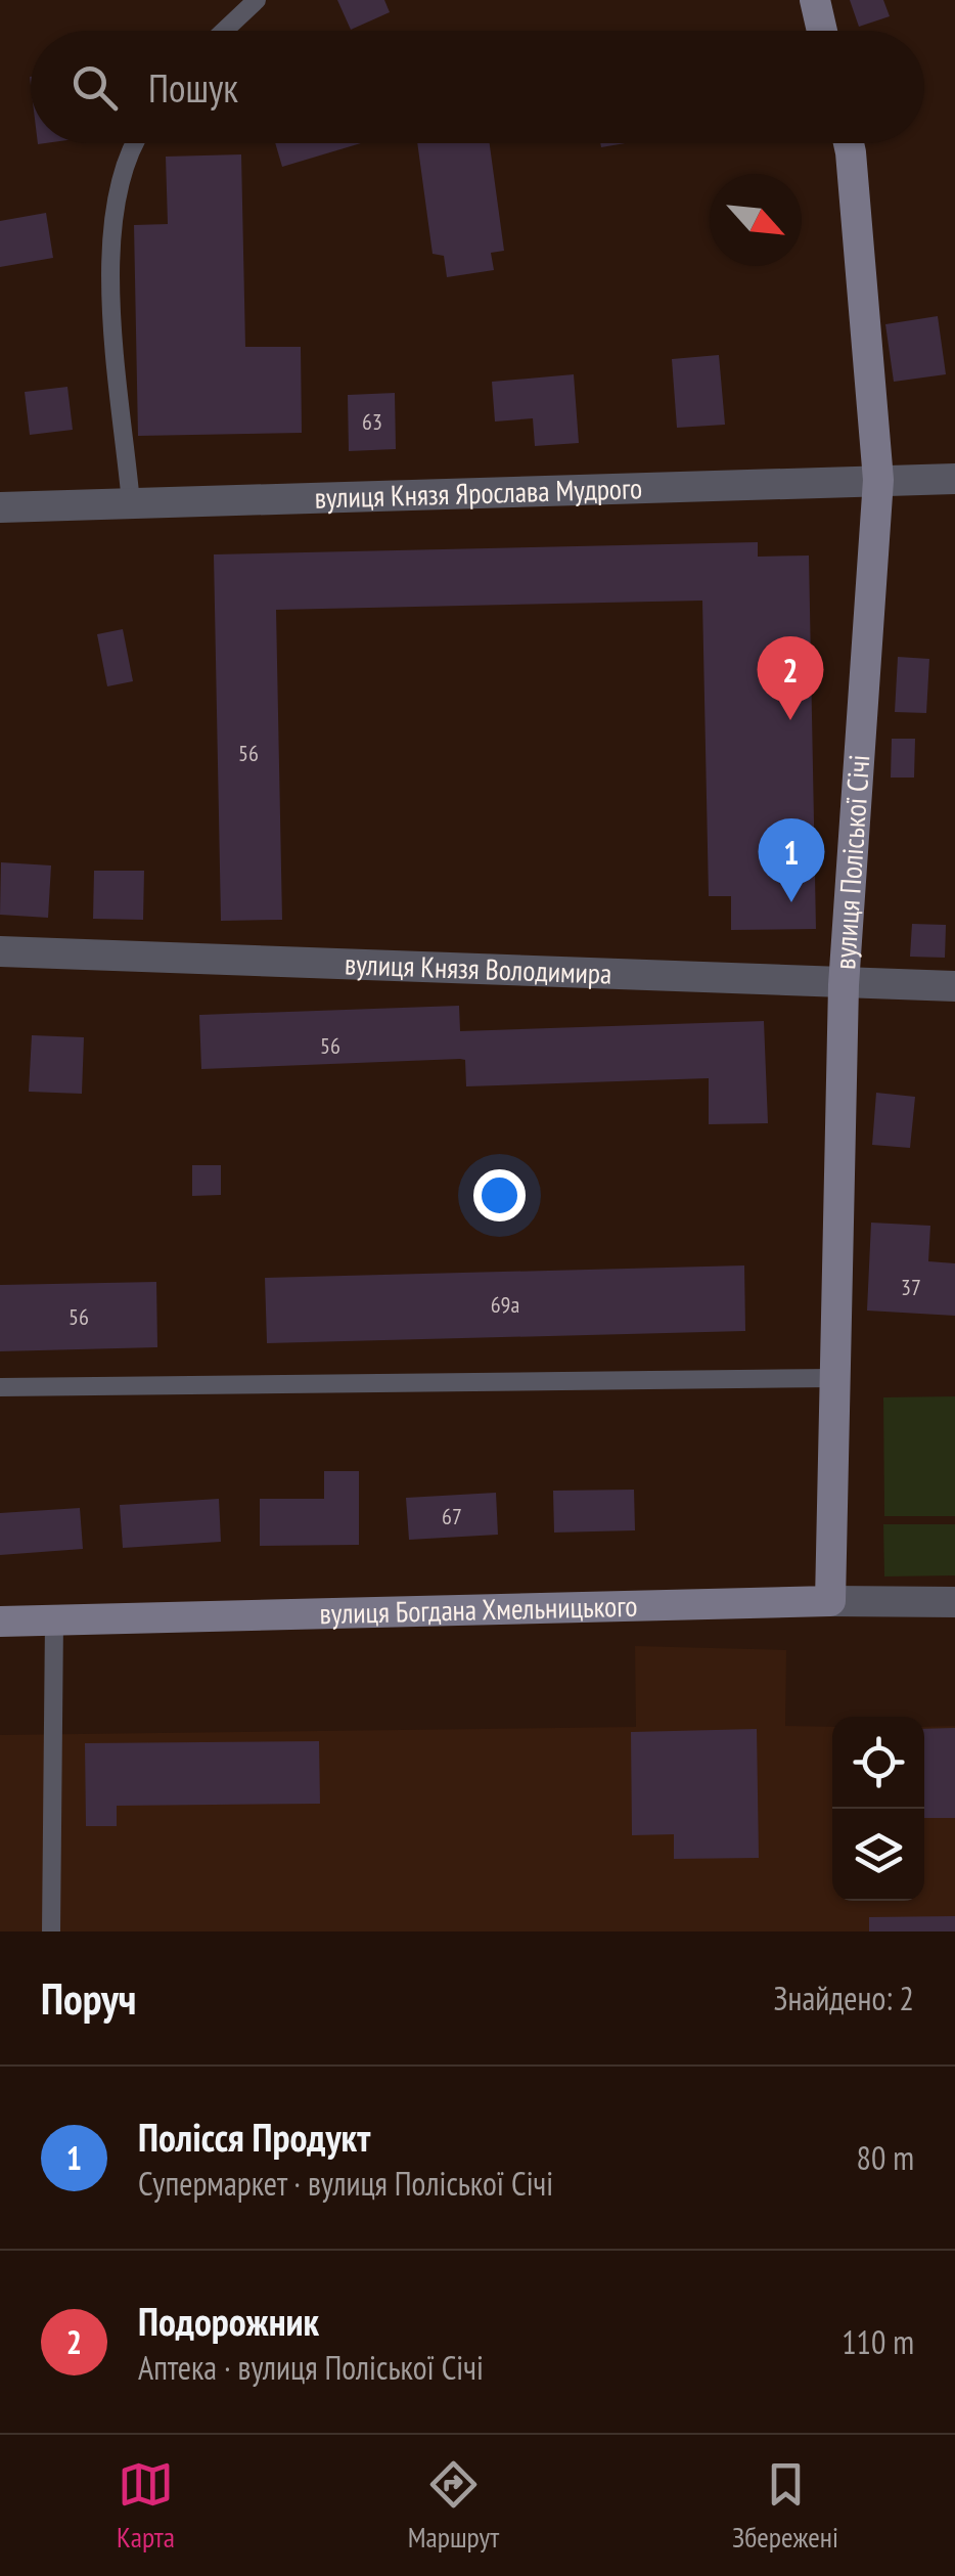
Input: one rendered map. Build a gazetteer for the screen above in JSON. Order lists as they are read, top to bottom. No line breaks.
{"streets":{"street":["вулиця Князя Ярослава Мудрого","вулиця Поліської Січі","вулиця Князя Володимира","вулиця Богдана Хмельницького"]},"crossings":[["вулиця Князя Ярослава Мудрого","вулиця Поліської Січі"],["вулиця Поліської Січі","вулиця Князя Володимира"],["вулиця Поліської Січі","вулиця Богдана Хмельницького"]],"house_numbers":["63","56","56","37","69а","56","67"],"north":"bottom right","page":{"search":"Пошук","pins":["2","1"],"heading":["Поруч","Знайдено: 2"],"list":[{"mark":"1","name":"Полісся Продукт","note":"Супермаркет · вулиця Поліської Січі","value":"80 m"},{"mark":"2","name":"Подорожник","note":"Аптека · вулиця Поліської Січі","value":"110 m"}],"nav":["Карта","Маршрут","Збережені"]}}
